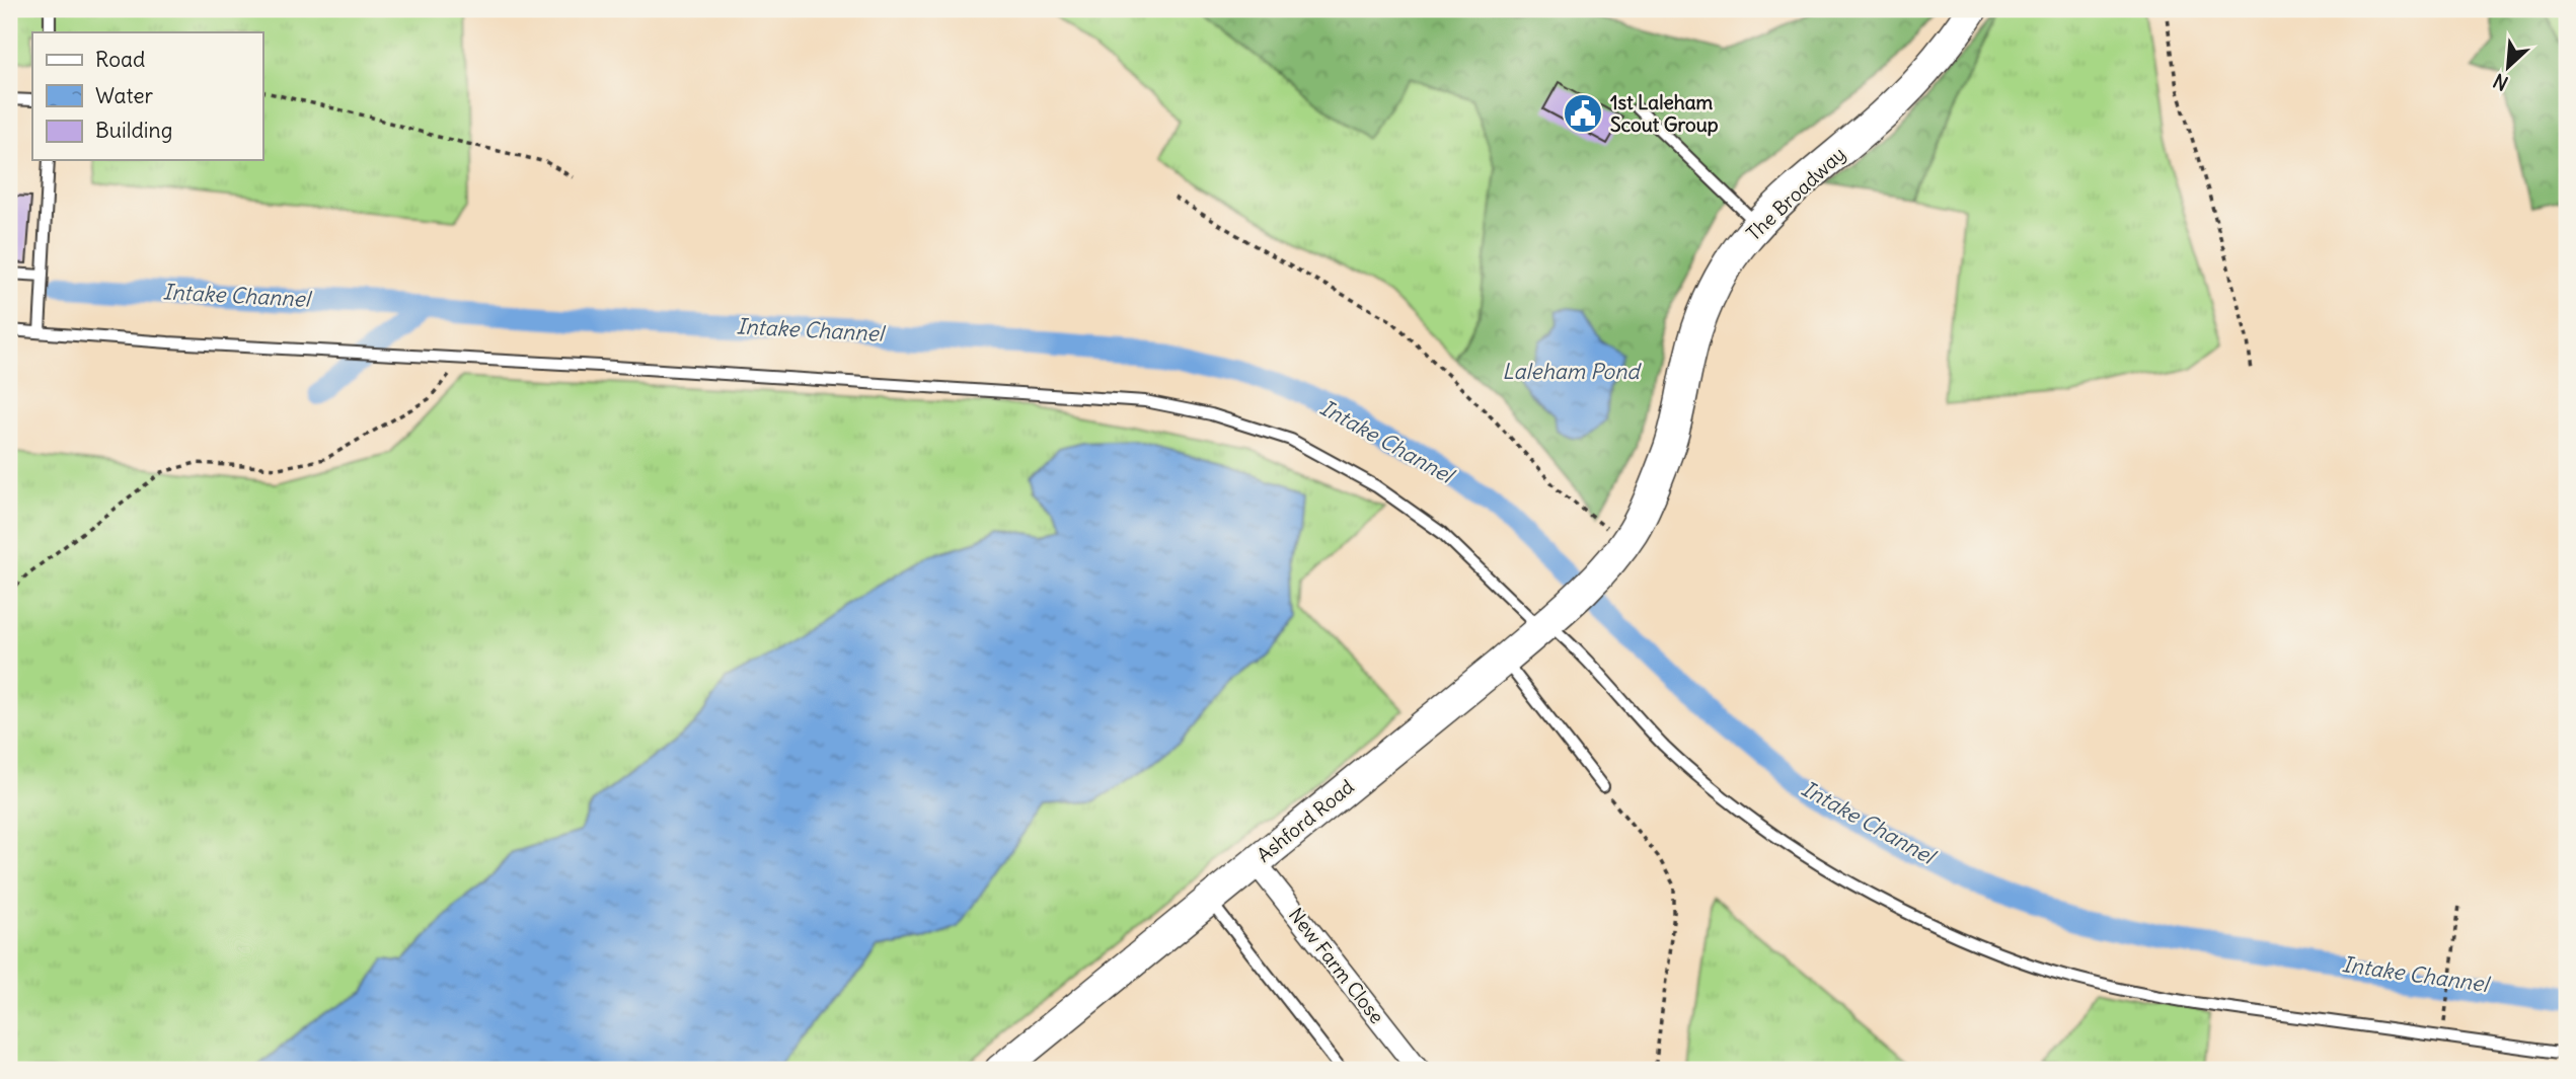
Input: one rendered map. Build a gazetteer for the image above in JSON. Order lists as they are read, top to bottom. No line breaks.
{"streets":{"main road":["The Broadway","Ashford Road"],"street":["New Farm Close"]},"crossings":[["The Broadway","Ashford Road"],["Ashford Road","New Farm Close"]],"water":["Intake Channel","Laleham Pond"],"places":{"public building":["1st Laleham Scout Group"]},"legend":["Road","Water","Building"],"north":"bottom left"}
